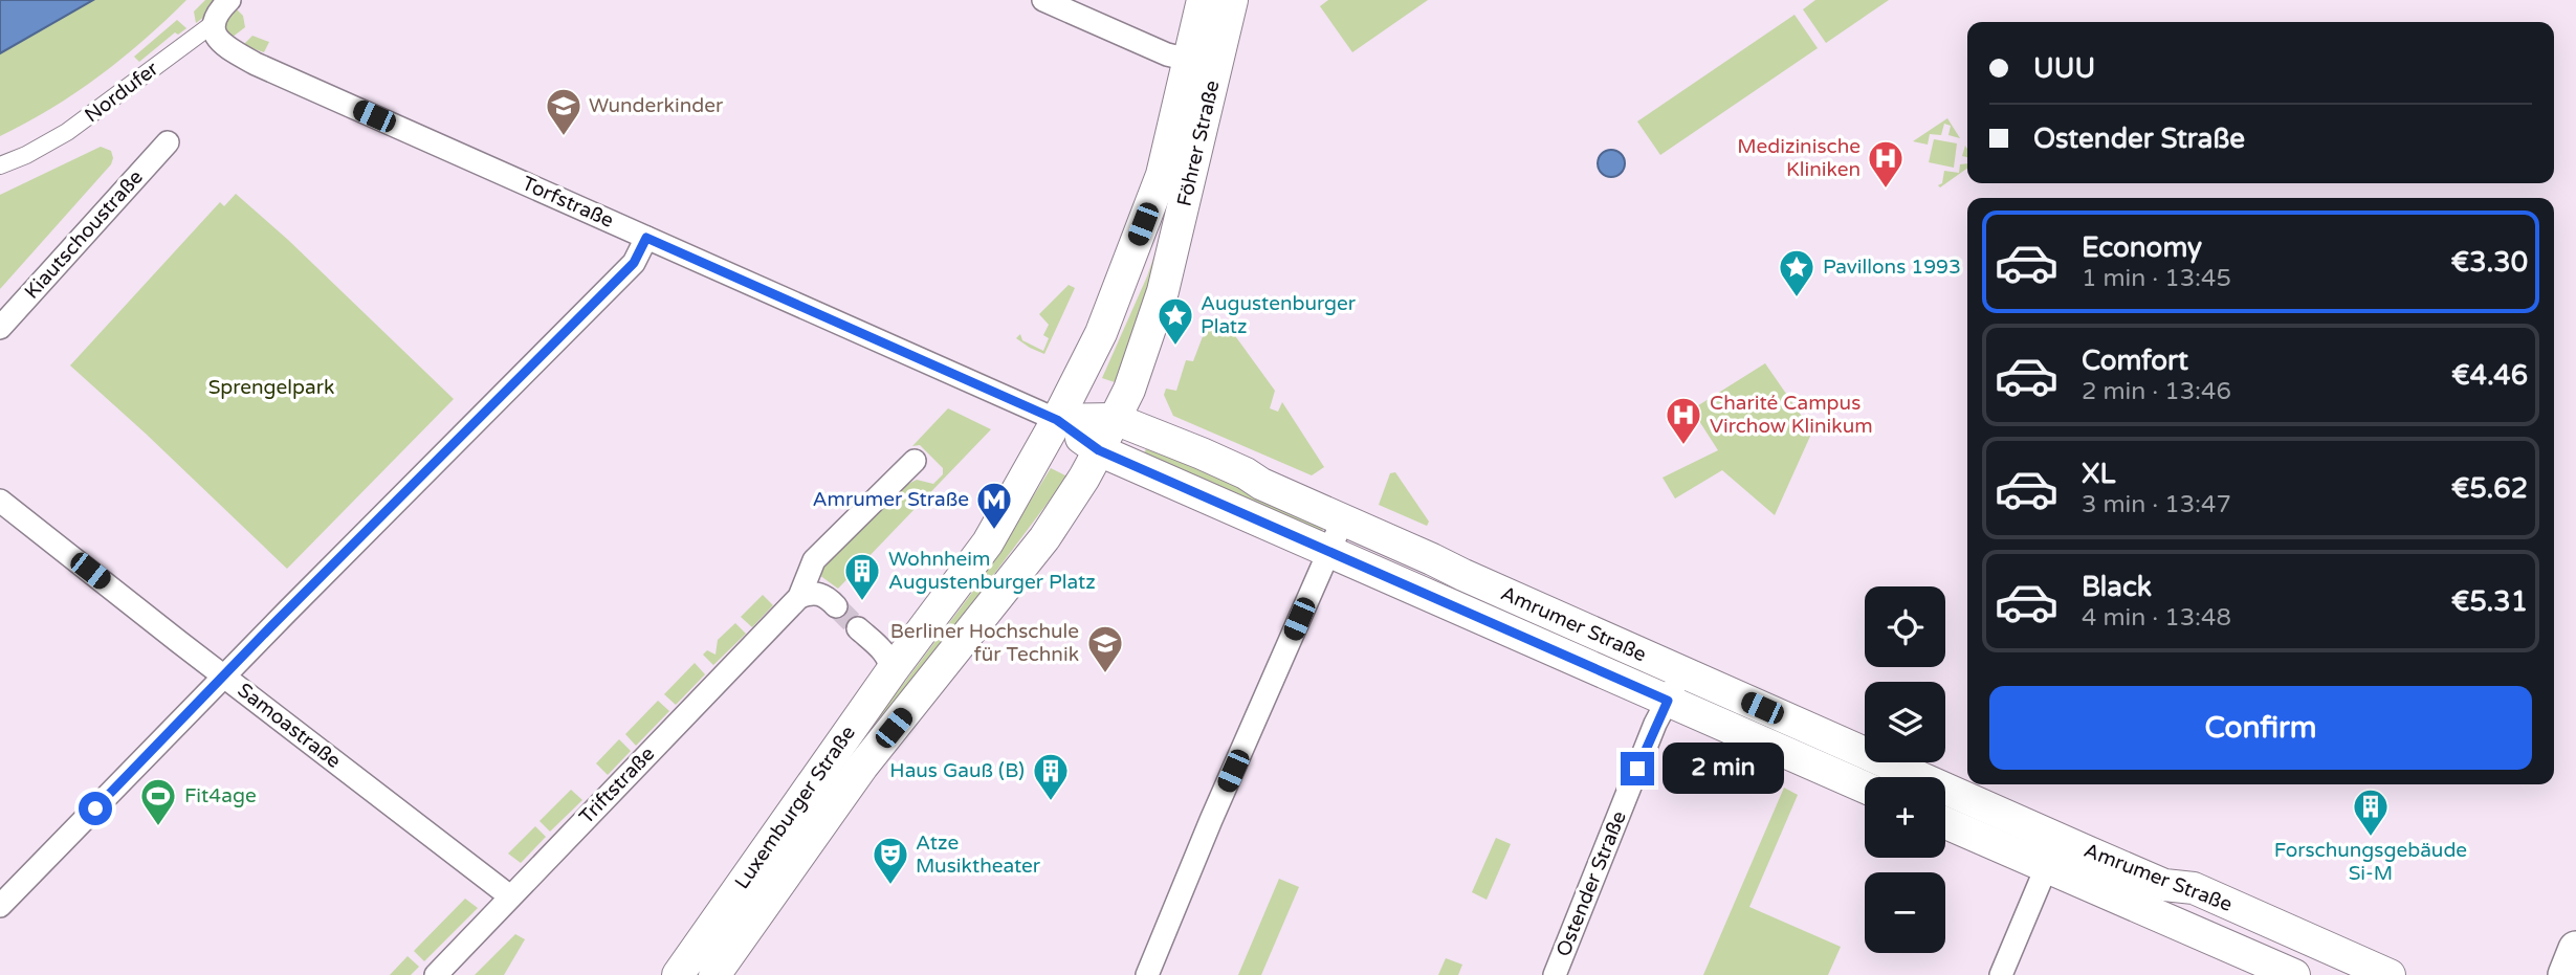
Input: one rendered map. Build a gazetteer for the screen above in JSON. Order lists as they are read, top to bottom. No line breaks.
{"streets":{"main road":["Föhrer Straße","Amrumer Straße","Luxemburger Straße"],"street":["Nordufer","Torfstraße","Kiautschoustraße","Samoastraße","Triftstraße","Ostender Straße"]},"crossings":[["Nordufer","Torfstraße"],["Föhrer Straße","Torfstraße"],["Föhrer Straße","Amrumer Straße"],["Föhrer Straße","Luxemburger Straße"],["Torfstraße","Amrumer Straße"],["Torfstraße","Luxemburger Straße"],["Amrumer Straße","Luxemburger Straße"],["Amrumer Straße","Ostender Straße"],["Samoastraße","Triftstraße"]],"parks":["Sprengelpark"],"places":{"school or university":["Wunderkinder","Berliner Hochschule für Technik"],"hospital":["Medizinische Kliniken","Charité Campus Virchow Klinikum"],"place":["Pavillons 1993","Augustenburger Platz"],"metro station":["Amrumer Straße"],"building":["Wohnheim Augustenburger Platz","Haus Gauß (B)","Forschungsgebäude Si-M"],"sports":["Fit4age"],"theatre":["Atze Musiktheater"]},"page":{"banner":["UUU","Ostender Straße"],"list":[{"name":"Economy","note":"1 min · 13:45","value":"€3.30"},{"name":"Comfort","note":"2 min · 13:46","value":"€4.46"},{"name":"XL","note":"3 min · 13:47","value":"€5.62"},{"name":"Black","note":"4 min · 13:48","value":"€5.31"}],"map_buttons":["+","−"],"buttons":"Confirm","bubble":"2 min"}}
